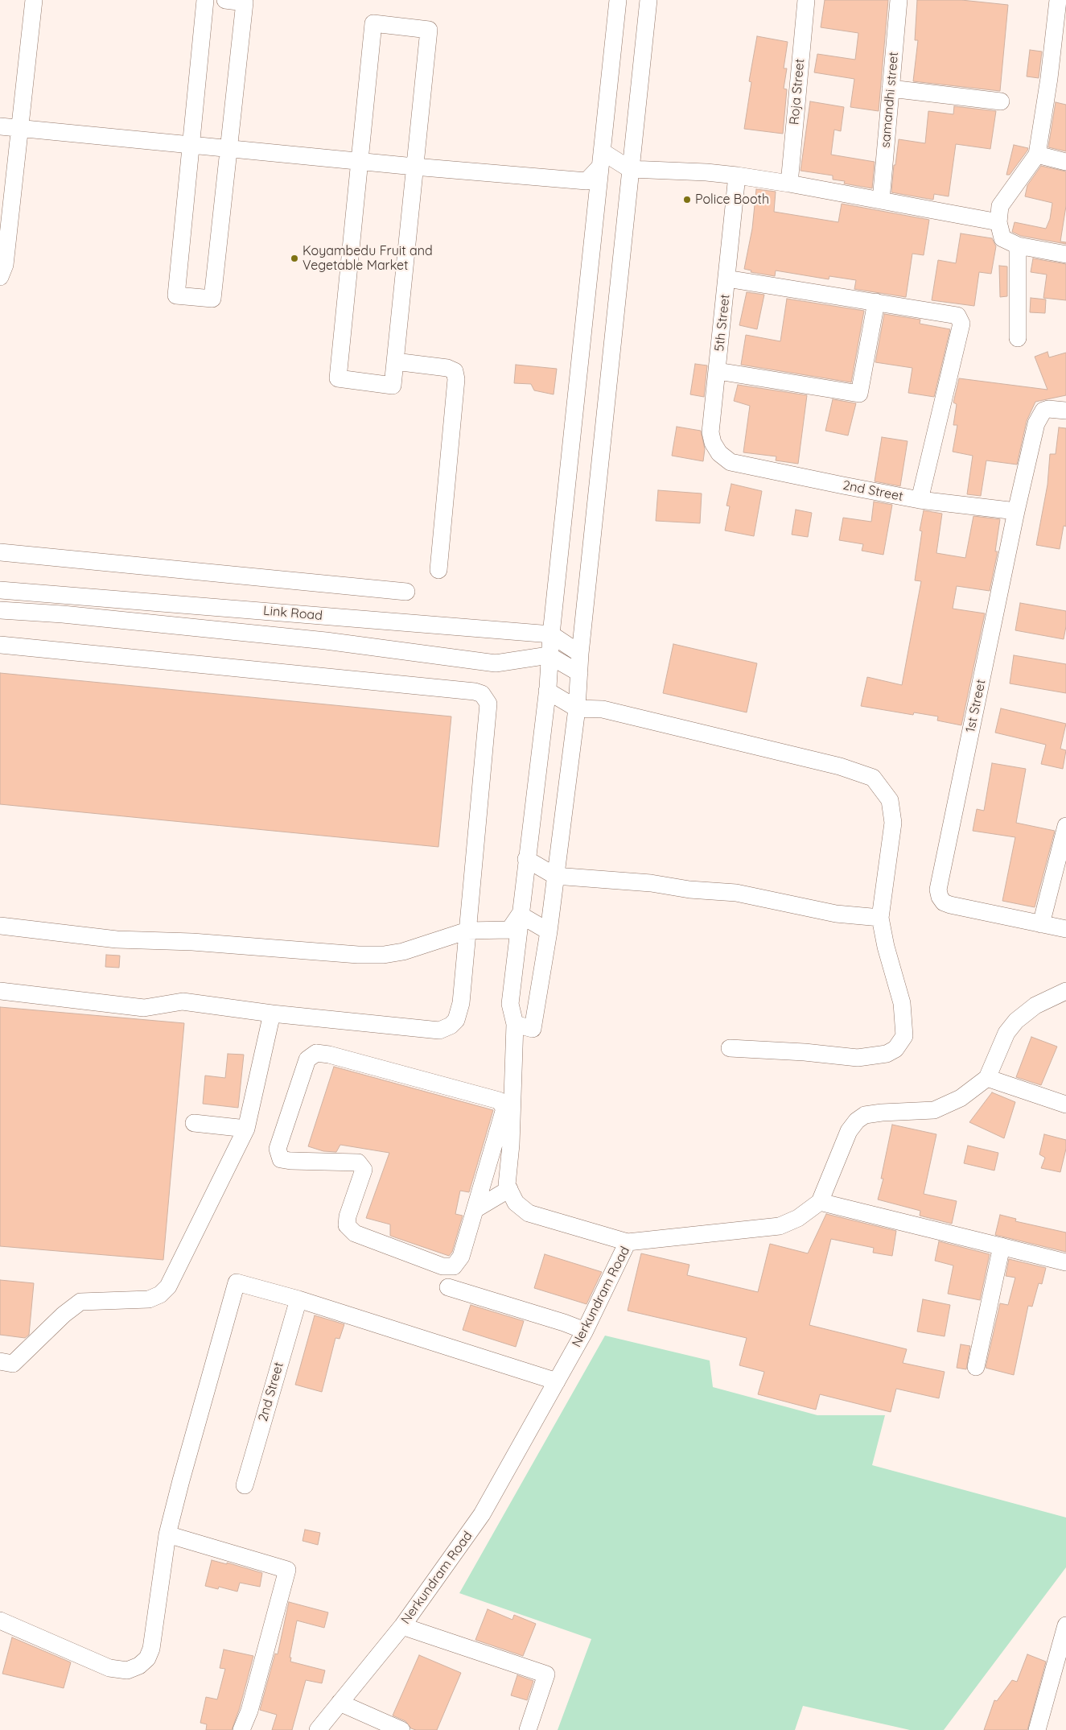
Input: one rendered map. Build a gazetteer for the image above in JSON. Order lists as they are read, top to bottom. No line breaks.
{"streets":{"street":["Roja Street","samandhi street","5th Street","2nd Street","Link Road","1st Street","Nerkundram Road"]},"crossings":[["5th Street","2nd Street"],["2nd Street","1st Street"]],"places":["Police Booth","Koyambedu Fruit and Vegetable Market"]}
